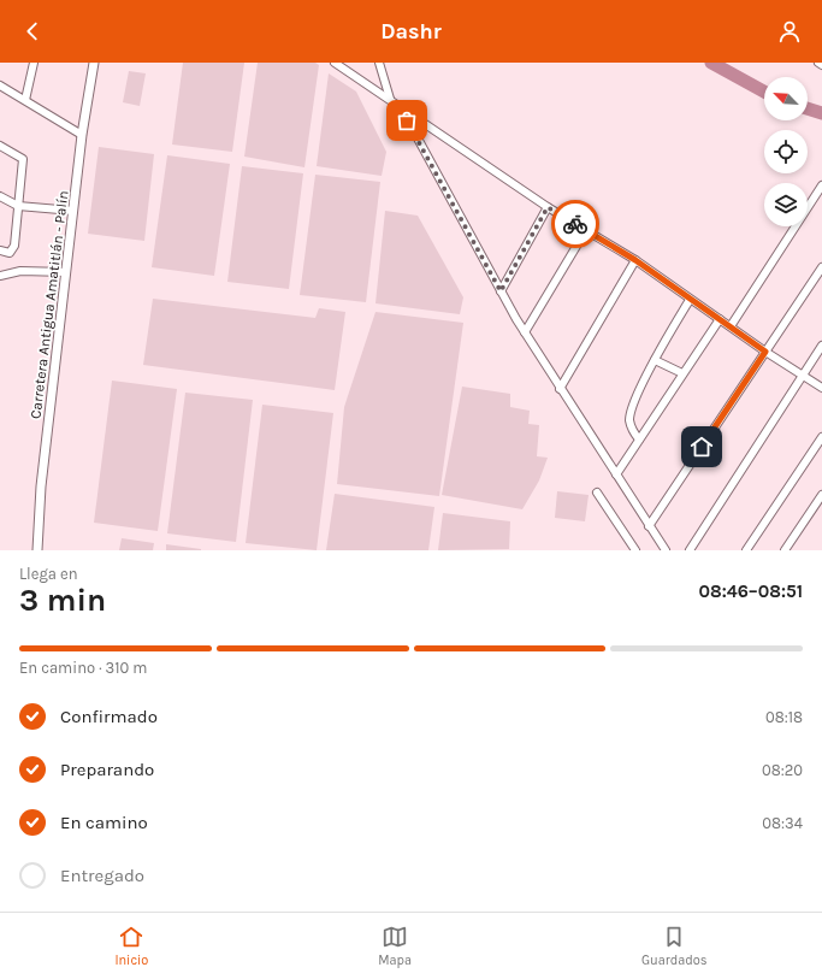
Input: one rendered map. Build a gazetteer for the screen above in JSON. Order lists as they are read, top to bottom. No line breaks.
{"streets":{"main road":["Carretera Antigua Amatitlán - Palín"]},"north":"top left","page":{"header":"Dashr","heading":["3 min","Llega en","08:46–08:51"],"bar":"En camino · 310 m","list":[["Confirmado","08:18"],["Preparando","08:20"],["En camino","08:34"],"Entregado"],"tabs":["Inicio","Mapa","Guardados"]}}
